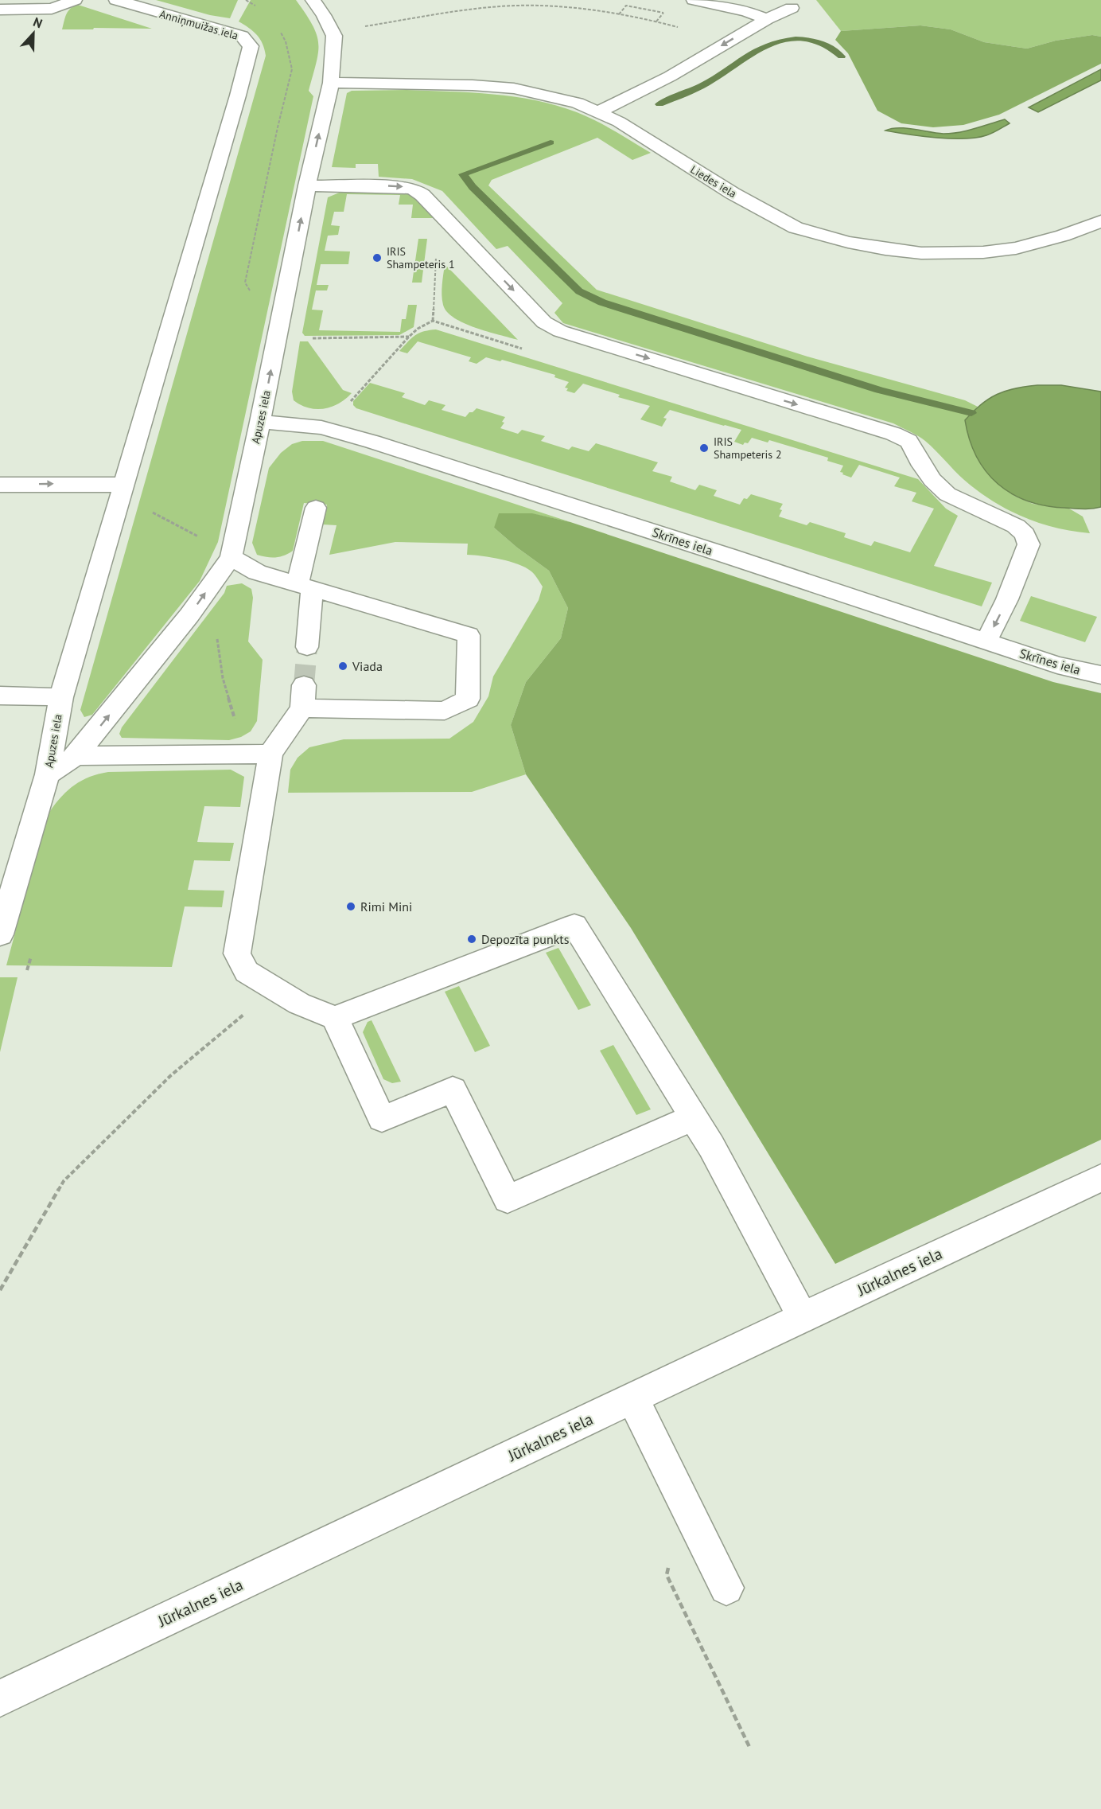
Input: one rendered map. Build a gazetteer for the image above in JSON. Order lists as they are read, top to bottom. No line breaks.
{"streets":{"street":["Anniņmuižas iela","Liedes iela","Apuzes iela","Skrīnes iela","Jūrkalnes iela"]},"crossings":[["Anniņmuižas iela","Apuzes iela"],["Liedes iela","Apuzes iela"],["Apuzes iela","Skrīnes iela"]],"places":["IRIS Shampeteris 1","IRIS Shampeteris 2","Viada","Rimi Mini","Depozīta punkts"],"north":"top"}
